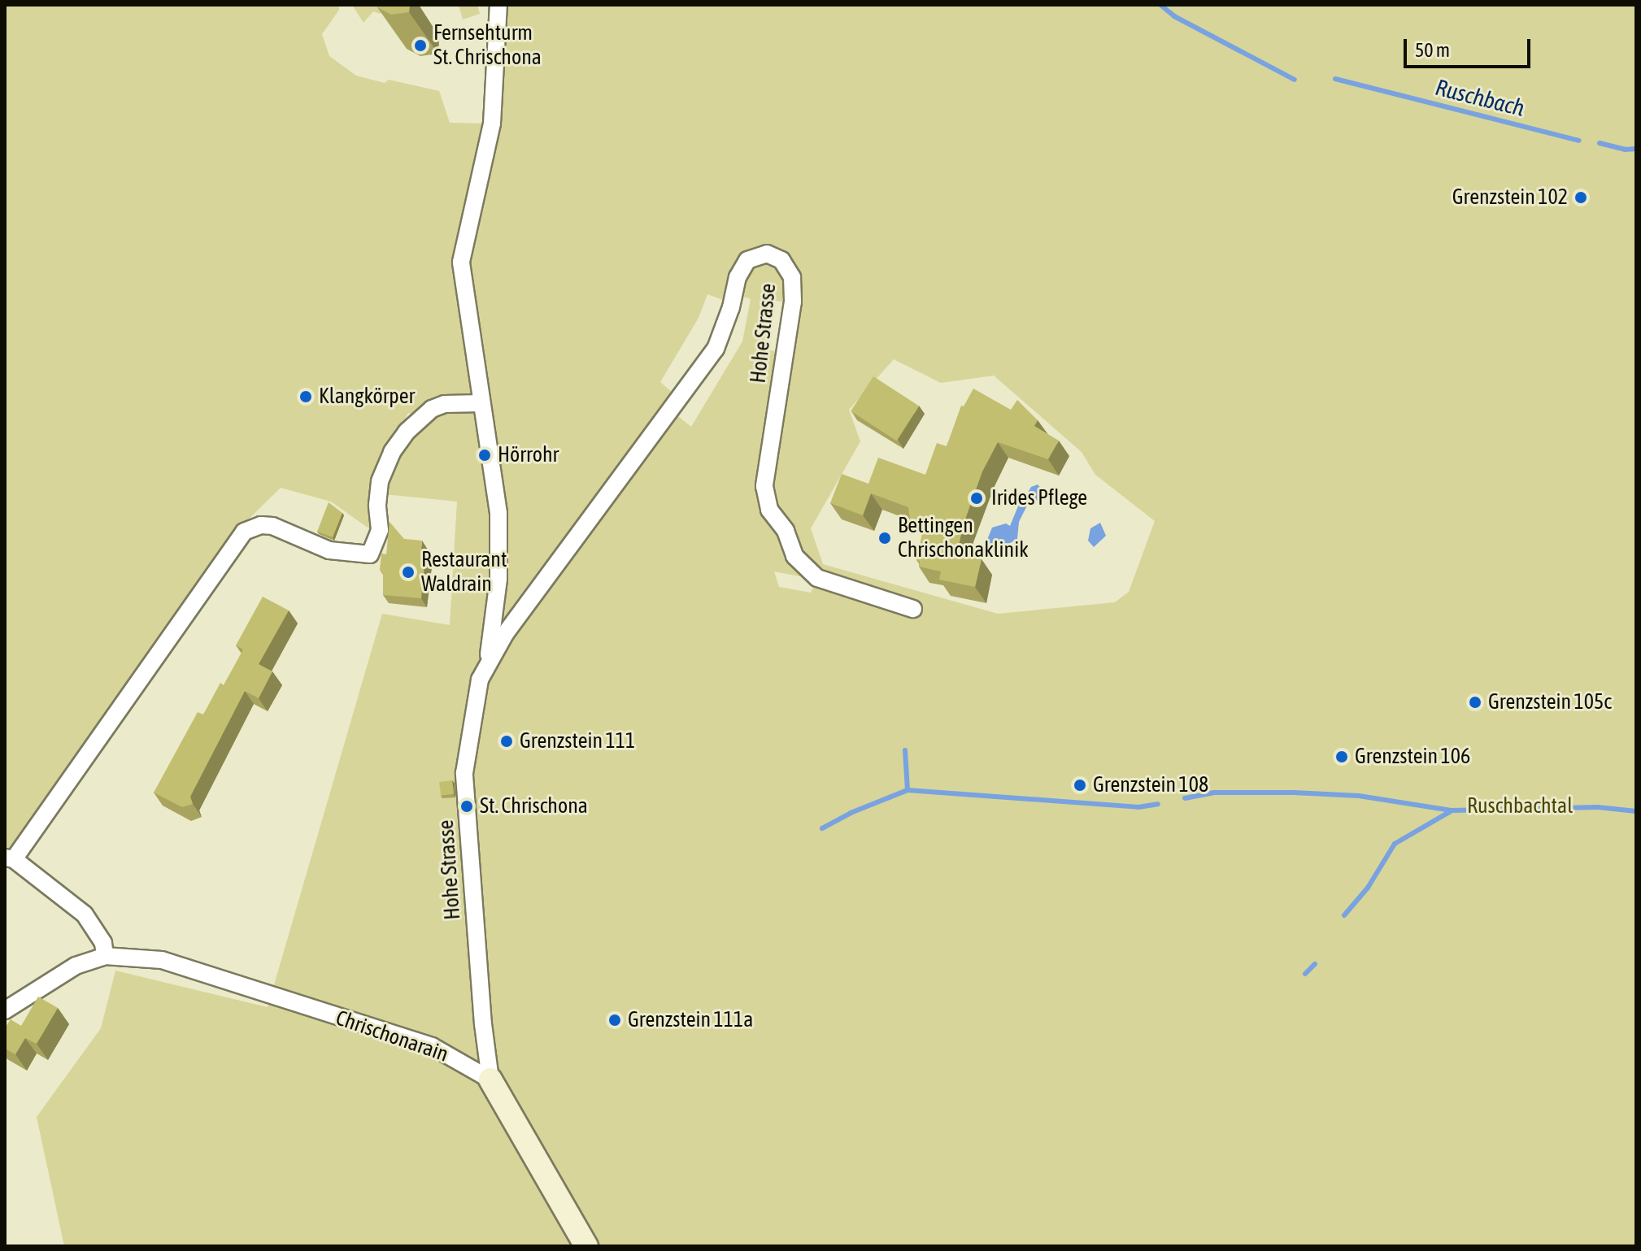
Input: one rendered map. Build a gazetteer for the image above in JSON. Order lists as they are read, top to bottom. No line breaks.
{"streets":{"street":["Hohe Strasse","Chrischonarain"]},"crossings":[["Hohe Strasse","Chrischonarain"]],"water":["Ruschbach"],"parks":["Ruschbachtal"],"places":["Fernsehturm St. Chrischona","Grenzstein 102","Klangkörper","Hörrohr","Irides Pflege","Bettingen Chrischonaklinik","Restaurant Waldrain","Grenzstein 105c","Grenzstein 111","Grenzstein 106","Grenzstein 108","St. Chrischona","Grenzstein 111a"],"scale_bar":"50 m"}
